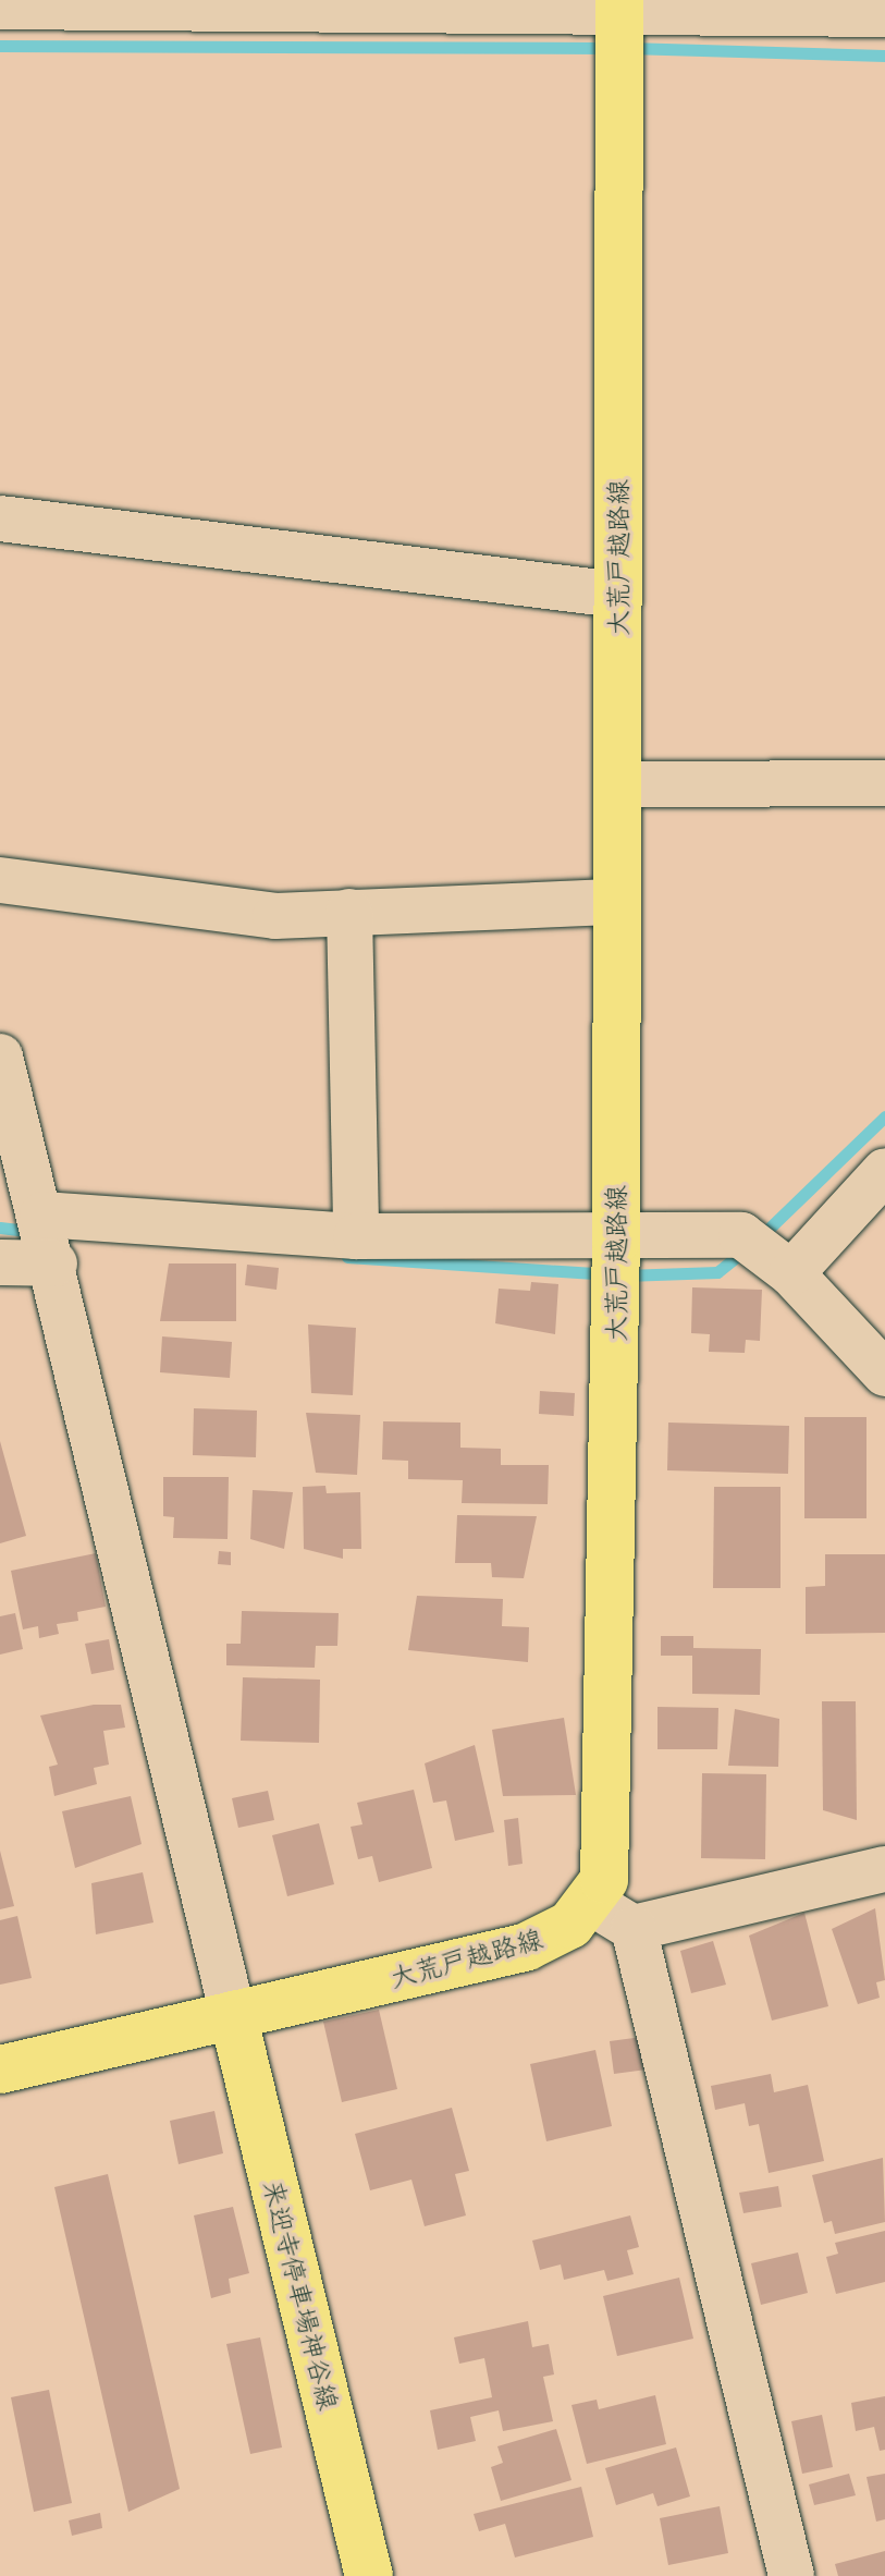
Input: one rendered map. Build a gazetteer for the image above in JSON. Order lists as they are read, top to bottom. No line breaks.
{"streets":{"main road":["大荒戸越路線","来迎寺停車場神谷線"]},"crossings":[["大荒戸越路線","来迎寺停車場神谷線"]]}
